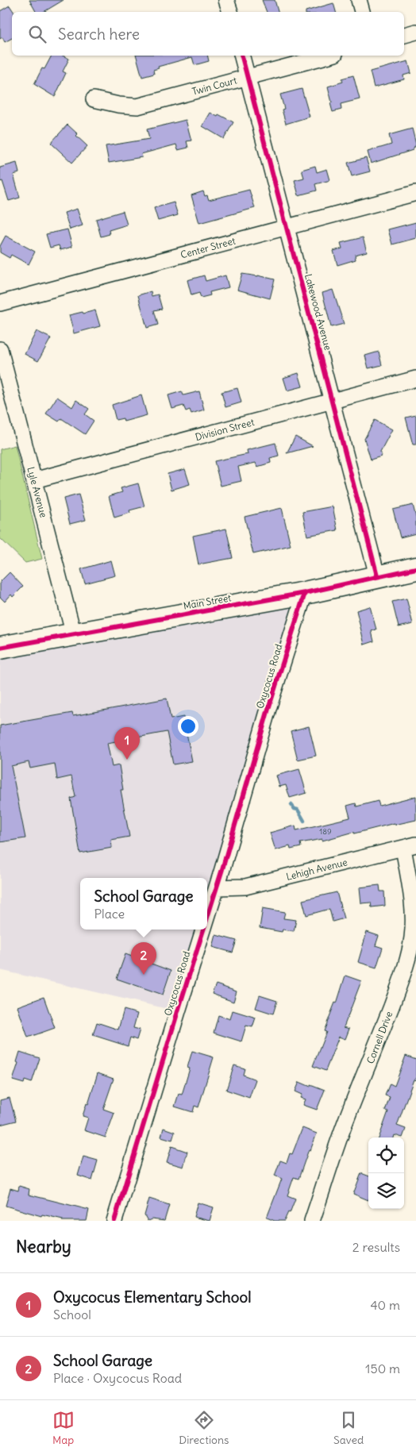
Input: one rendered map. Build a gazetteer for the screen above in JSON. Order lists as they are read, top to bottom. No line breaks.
{"streets":{"highway":["Main Street"],"street":["Twin Court","Center Street","Lakewood Avenue","Division Street","Lyle Avenue","Oxycocus Road","Lehigh Avenue","Cornell Drive"]},"crossings":[["Twin Court","Lakewood Avenue"],["Center Street","Lakewood Avenue"],["Lakewood Avenue","Division Street"],["Lakewood Avenue","Main Street"],["Division Street","Lyle Avenue"],["Lyle Avenue","Main Street"],["Main Street","Oxycocus Road"],["Oxycocus Road","Lehigh Avenue"],["Lehigh Avenue","Cornell Drive"]],"house_numbers":["189"],"page":{"search":"Search here","pins":["1","2"],"popup":["School Garage","Place"],"heading":["Nearby","2 results"],"list":[{"mark":"1","name":"Oxycocus Elementary School","note":"School","value":"40 m"},{"mark":"2","name":"School Garage","note":"Place · Oxycocus Road","value":"150 m"}],"nav":["Map","Directions","Saved"]}}
